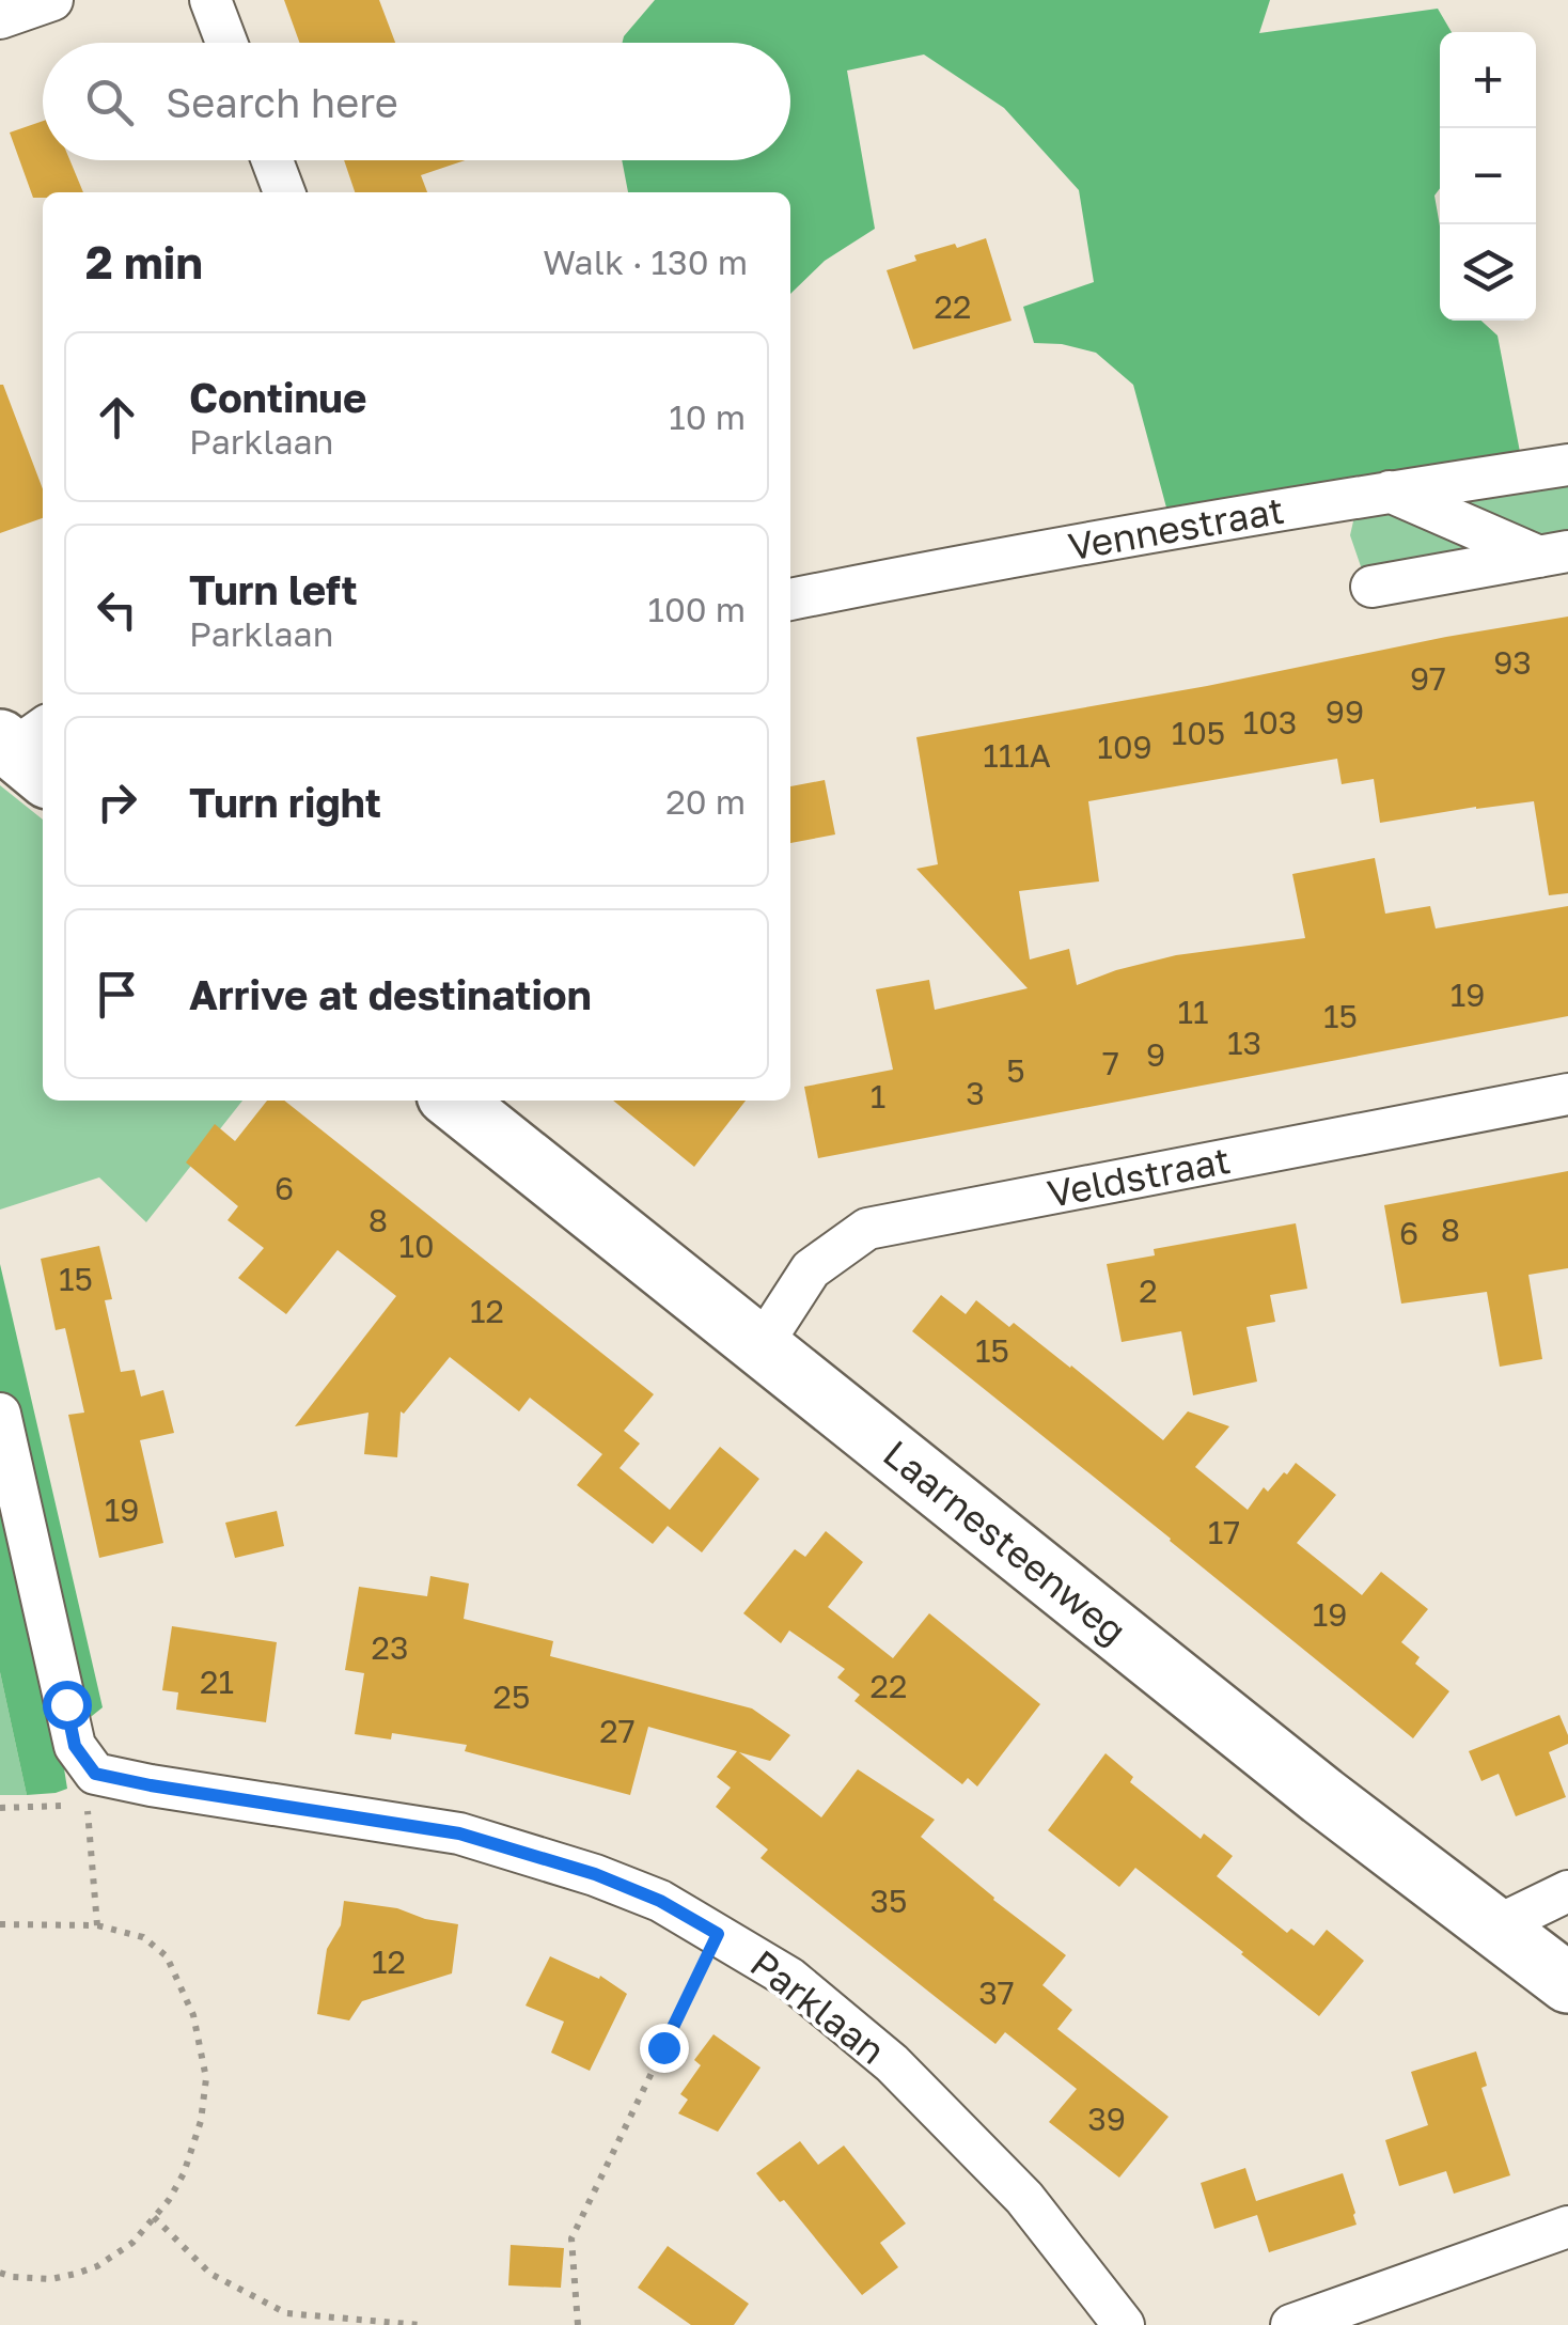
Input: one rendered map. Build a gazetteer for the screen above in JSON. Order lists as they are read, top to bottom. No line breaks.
{"streets":{"street":["Vennestraat","Veldstraat","Laarnesteenweg","Parklaan"]},"crossings":[["Veldstraat","Laarnesteenweg"]],"house_numbers":["22","93","97","99","103","105","109","111A","19","11","15","13","9","7","5","3","1","6","8","8","6","10","15","2","12","15","19","17","19","23","21","22","25","27","35","12","37","39"],"page":{"map_buttons":["+","−"],"search":"Search here","heading":["2 min","Walk · 130 m"],"list":[["Continue","Parklaan","10 m"],["Turn left","Parklaan","100 m"],["Turn right","20 m"],"Arrive at destination"]}}
